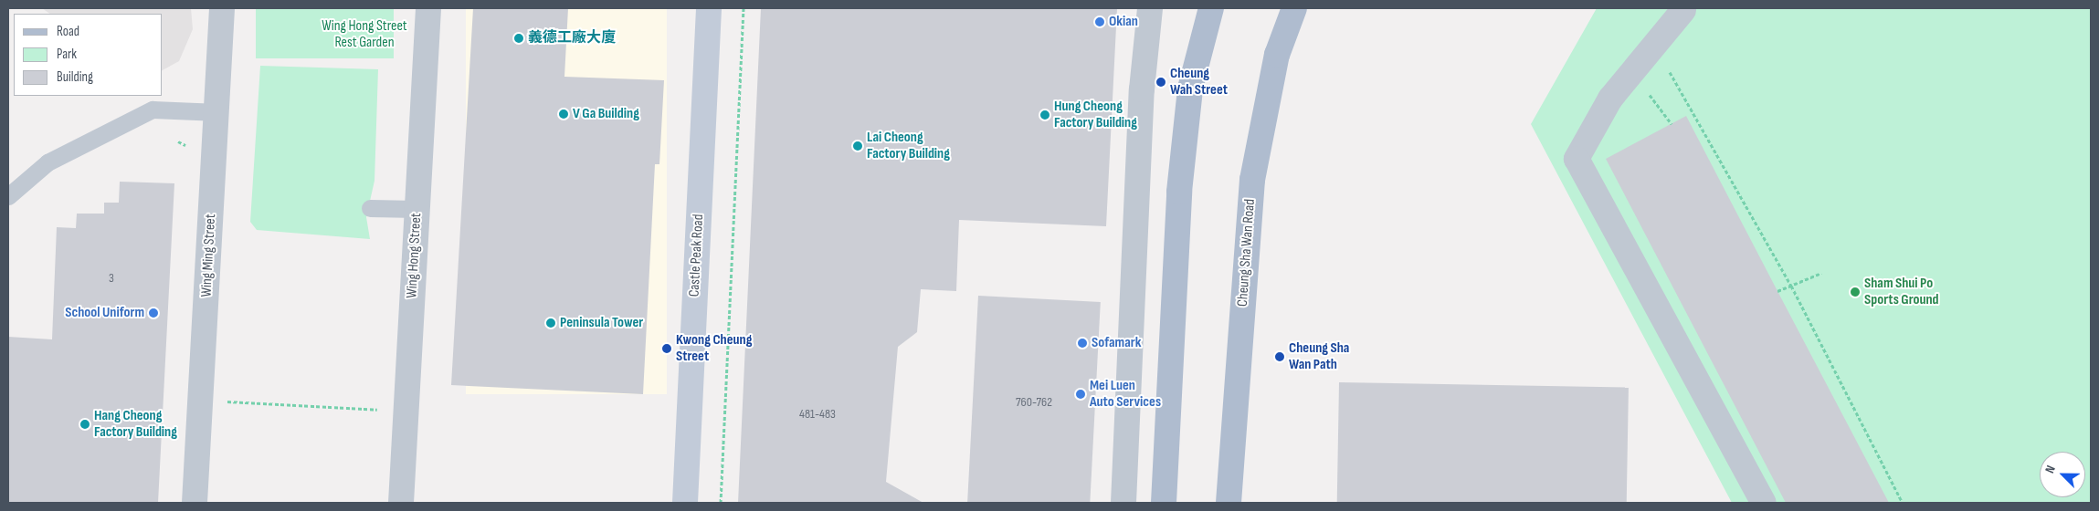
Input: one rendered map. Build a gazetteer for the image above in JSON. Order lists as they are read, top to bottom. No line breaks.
{"streets":{"main road":["Cheung Sha Wan Road","Castle Peak Road"],"street":["Wing Ming Street","Wing Hong Street"]},"parks":["Wing Hong Street Rest Garden"],"places":["Okian","義德工廠大廈","Cheung Wah Street","V Ga Building","Hung Cheong Factory Building","Lai Cheong Factory Building","Sham Shui Po Sports Ground","School Uniform","Peninsula Tower","Sofamark","Kwong Cheung Street","Cheung Sha Wan Path","Mei Luen Auto Services","Hang Cheong Factory Building"],"house_numbers":["3","760-762","481-483"],"legend":["Road","Park","Building"],"north":"top left"}
